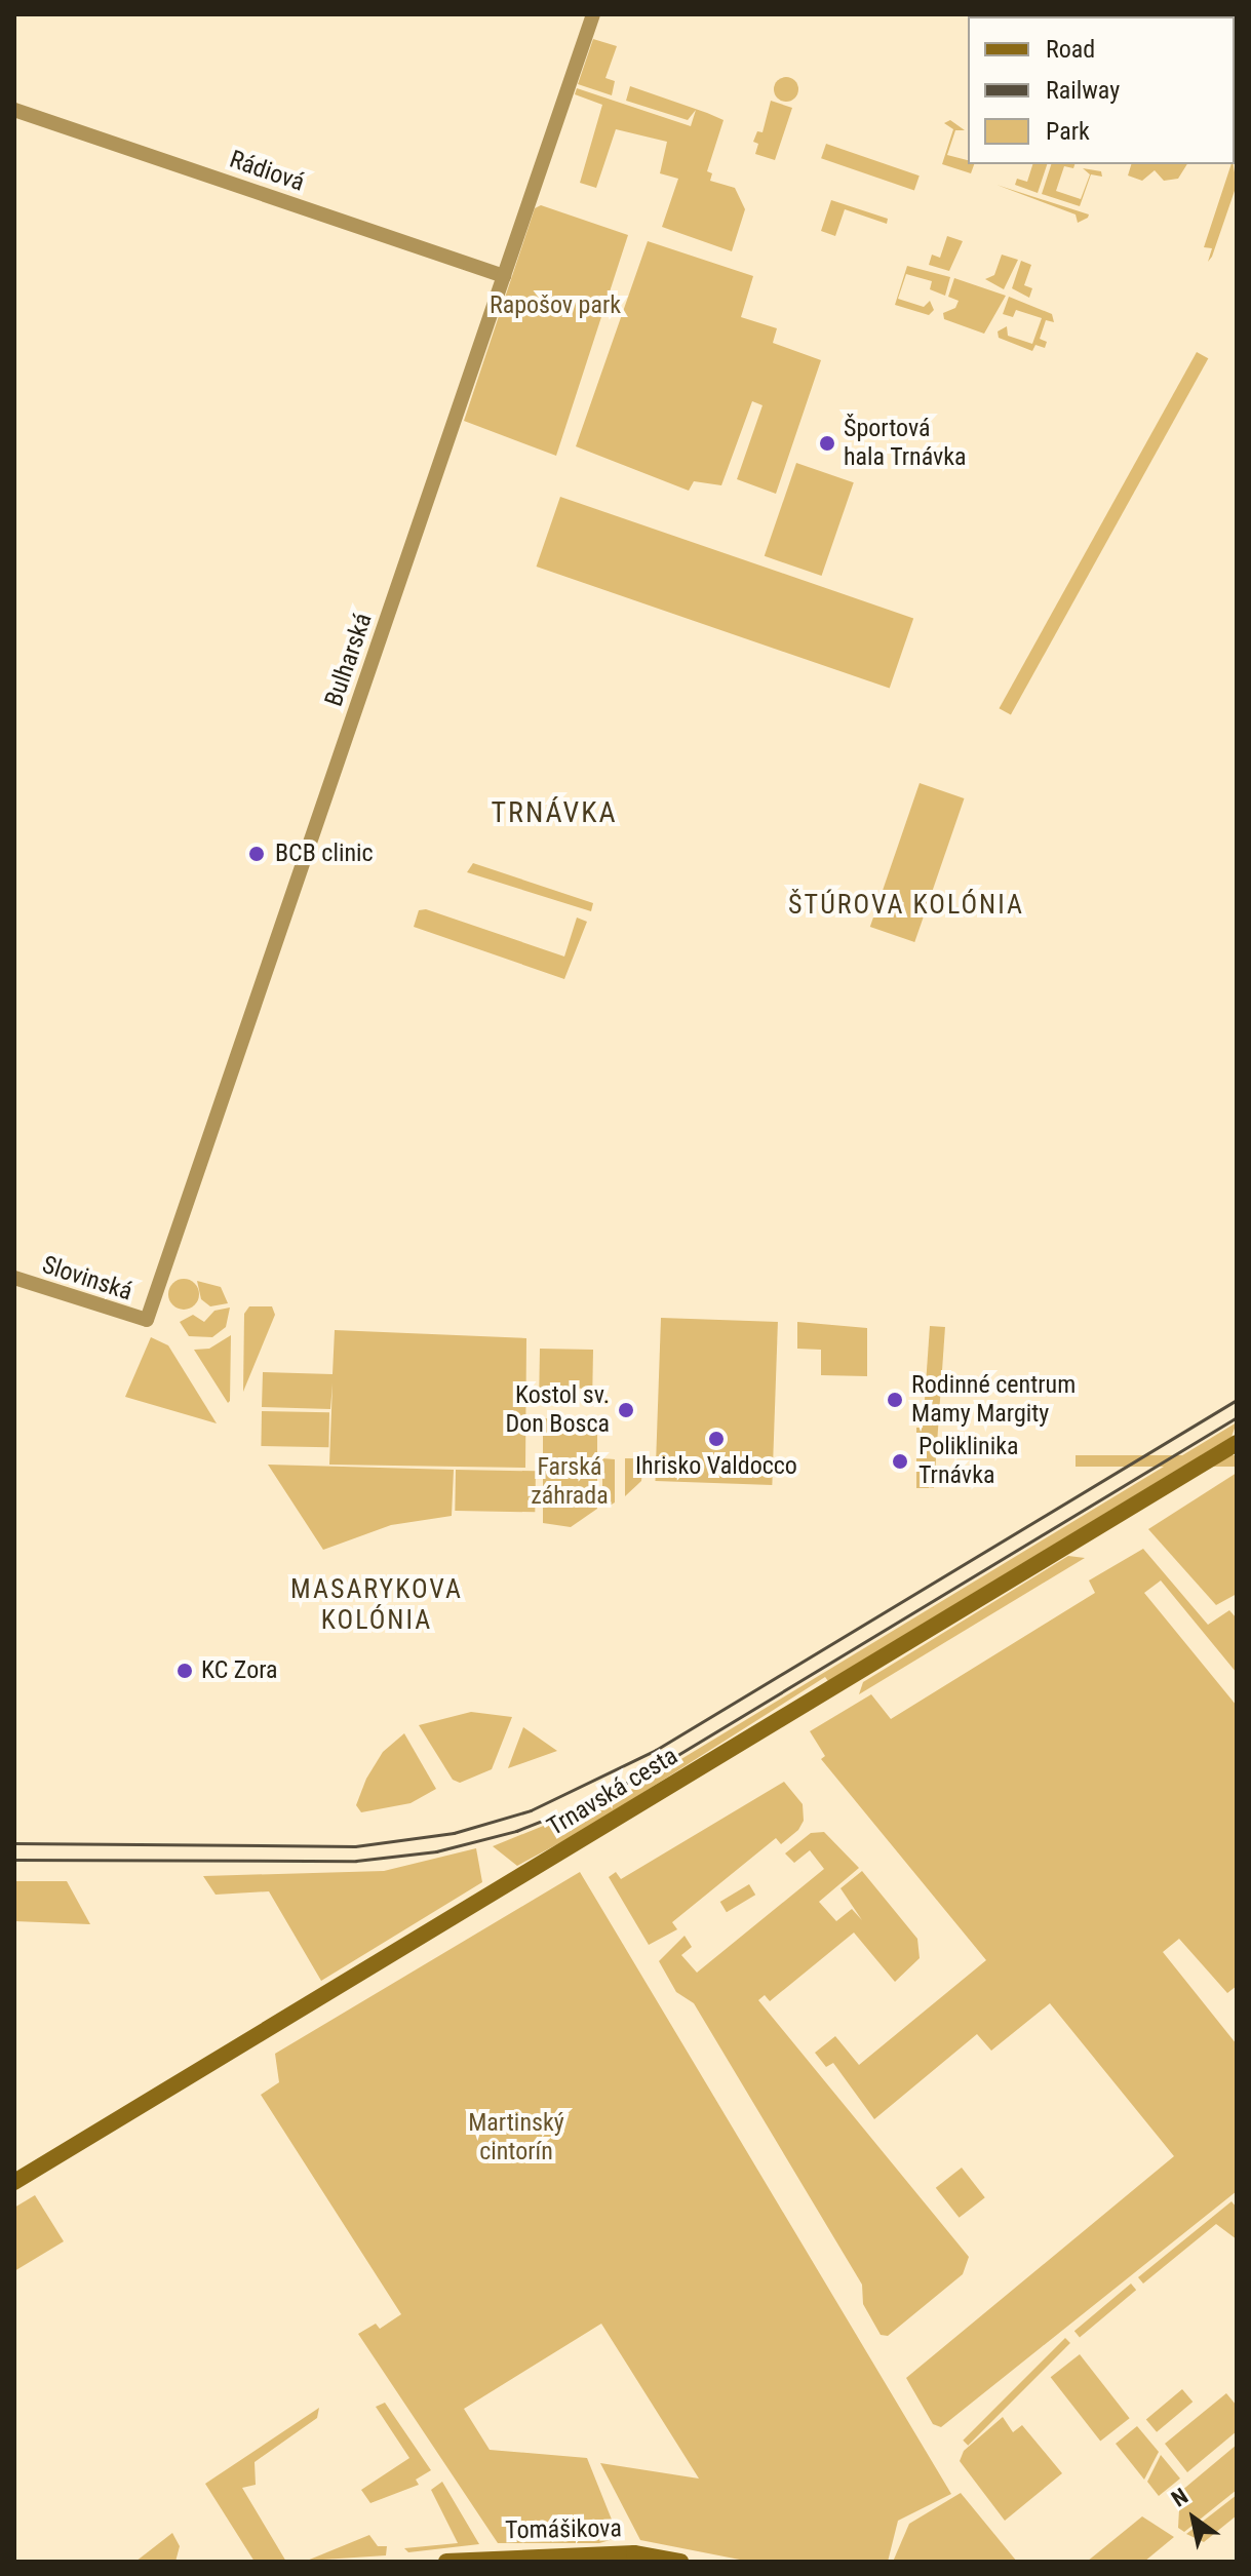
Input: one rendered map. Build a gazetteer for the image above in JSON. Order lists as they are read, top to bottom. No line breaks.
{"streets":{"main road":["Trnavská cesta","Tomášikova"],"street":["Rádiová","Bulharská","Slovinská"]},"crossings":[["Rádiová","Bulharská"],["Bulharská","Slovinská"]],"districts":["TRNÁVKA","ŠTÚROVA KOLÓNIA","MASARYKOVA KOLÓNIA"],"parks":["Rapošov park","Farská záhrada","Martinský cintorín"],"places":["Športová hala Trnávka","BCB clinic","Rodinné centrum Mamy Margity","Kostol sv. Don Bosca","Ihrisko Valdocco","Poliklinika Trnávka","KC Zora"],"legend":["Road","Railway","Park"],"north":"top left"}
